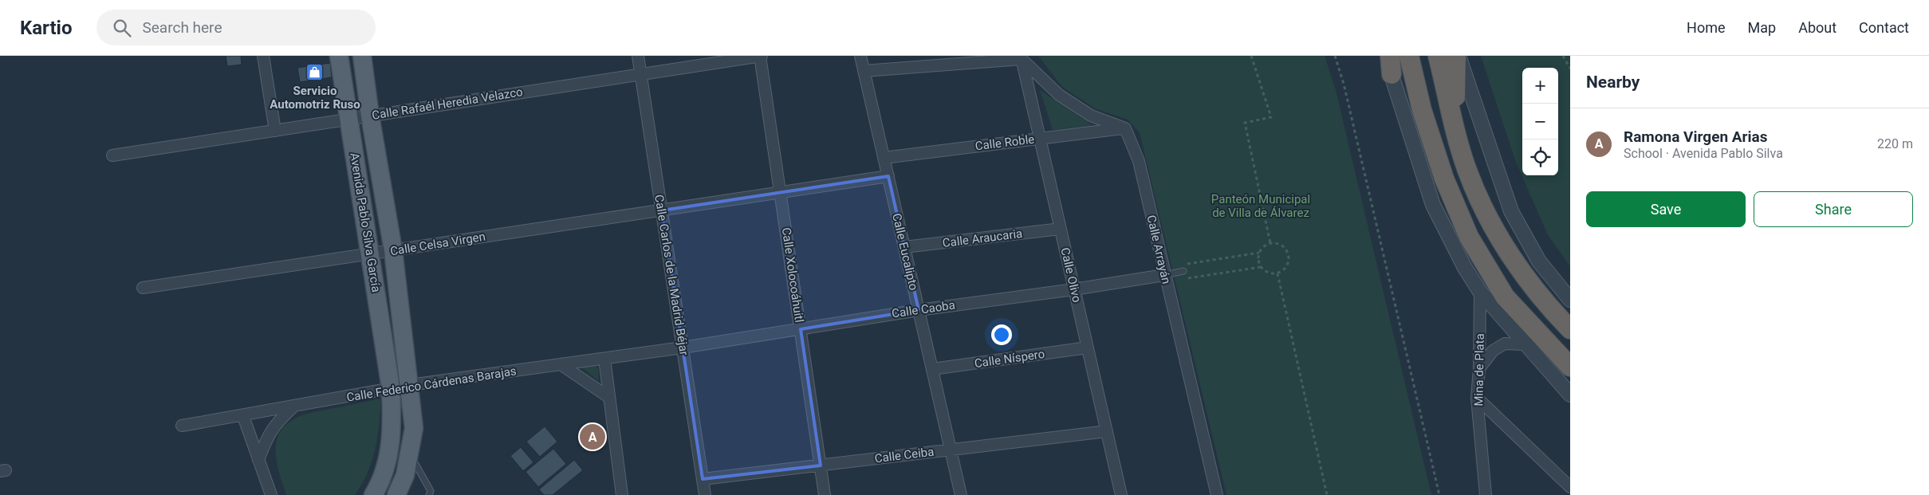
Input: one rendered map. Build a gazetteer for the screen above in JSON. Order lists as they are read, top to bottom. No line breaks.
{"streets":{"main road":["Avenida Pablo Silva García"],"street":["Calle Rafaél Heredia Velazco","Calle Roble","Calle Araucaria","Calle Celsa Virgen","Calle Arrayán","Calle Eucalipto","Calle Carlos de la Madrid Béjar","Calle Xolocoáhuitl","Calle Olivo","Calle Caoba","Calle Níspero","Mina de Plata","Calle Federico Cárdenas Barajas","Calle Ceiba"]},"crossings":[["Calle Rafaél Heredia Velazco","Avenida Pablo Silva García"],["Calle Rafaél Heredia Velazco","Calle Carlos de la Madrid Béjar"],["Calle Rafaél Heredia Velazco","Calle Xolocoáhuitl"],["Calle Roble","Calle Arrayán"],["Calle Roble","Calle Eucalipto"],["Calle Roble","Calle Olivo"],["Avenida Pablo Silva García","Calle Celsa Virgen"],["Avenida Pablo Silva García","Calle Federico Cárdenas Barajas"],["Calle Araucaria","Calle Eucalipto"],["Calle Araucaria","Calle Olivo"],["Calle Celsa Virgen","Calle Carlos de la Madrid Béjar"],["Calle Arrayán","Calle Caoba"],["Calle Eucalipto","Calle Caoba"],["Calle Eucalipto","Calle Níspero"],["Calle Eucalipto","Calle Ceiba"],["Calle Carlos de la Madrid Béjar","Calle Caoba"],["Calle Carlos de la Madrid Béjar","Calle Federico Cárdenas Barajas"],["Calle Carlos de la Madrid Béjar","Calle Ceiba"],["Calle Xolocoáhuitl","Calle Caoba"],["Calle Xolocoáhuitl","Calle Ceiba"],["Calle Olivo","Calle Caoba"],["Calle Olivo","Calle Níspero"],["Calle Olivo","Calle Ceiba"],["Calle Caoba","Calle Federico Cárdenas Barajas"]],"parks":["Panteón Municipal de Villa de Álvarez"],"places":{"shop":["Servicio Automotriz Ruso"]},"page":{"header":"Kartio","search":"Search here","nav":["Home","Map","About","Contact"],"heading":"Nearby","map_buttons":["+","−"],"list":[{"mark":"A","name":"Ramona Virgen Arias","note":"School · Avenida Pablo Silva","value":"220 m"}],"buttons":["Save","Share"],"pins":"A"}}
